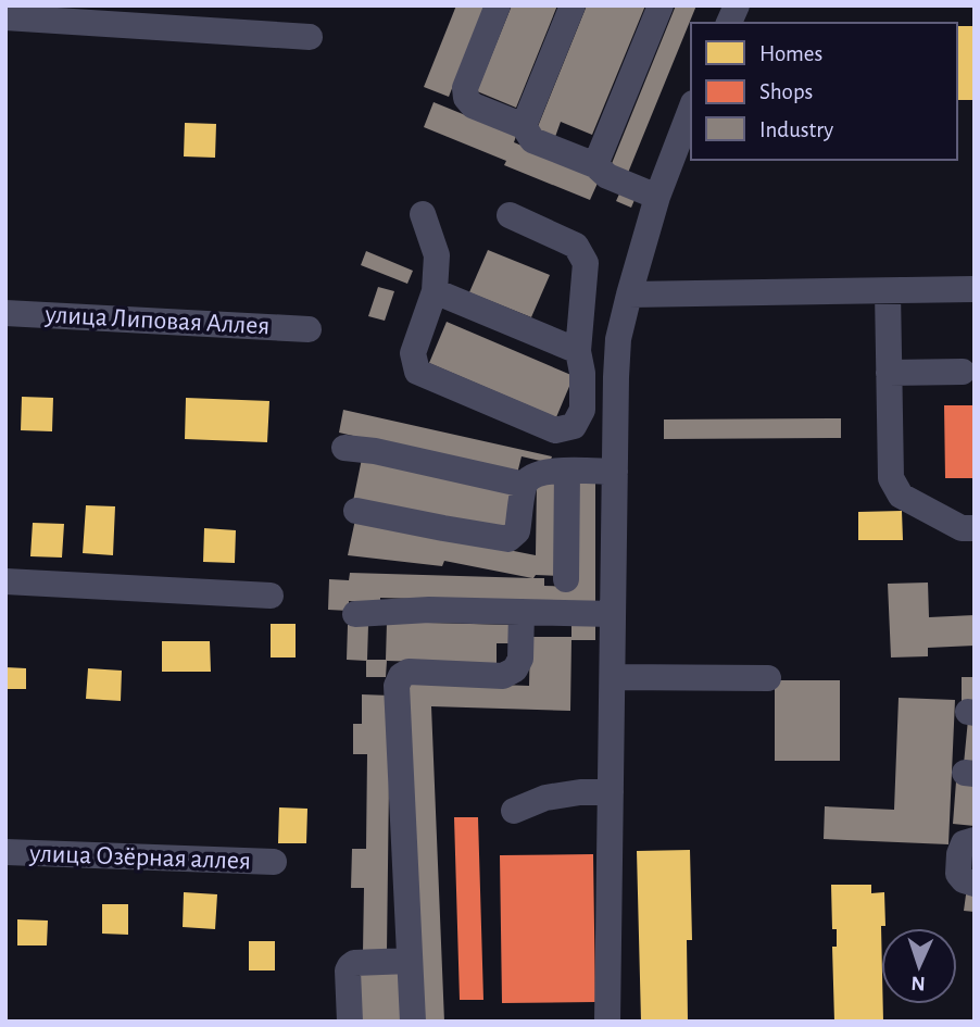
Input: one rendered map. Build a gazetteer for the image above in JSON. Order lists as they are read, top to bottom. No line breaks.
{"streets":{"street":["улица Липовая Аллея","улица Озёрная аллея"]},"legend":["Homes","Shops","Industry"],"north":"bottom"}
